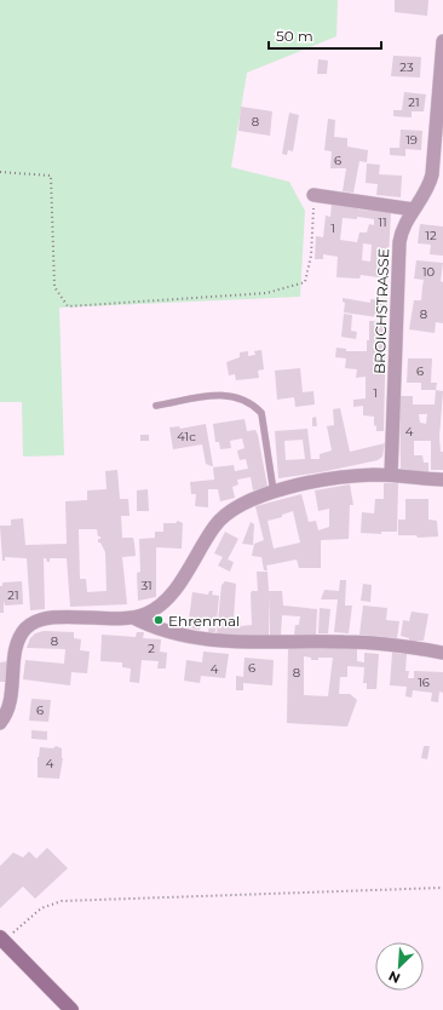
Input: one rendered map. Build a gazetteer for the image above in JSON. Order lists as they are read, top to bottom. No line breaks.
{"streets":{"street":["BROICHSTRASSE"]},"places":["Ehrenmal"],"house_numbers":["23","21","8","19","6","11","1","12","10","8","6","1","4","41c","31","21","8","2","6","4","8","16","6","4"],"scale_bar":"50 m","north":"bottom left"}
